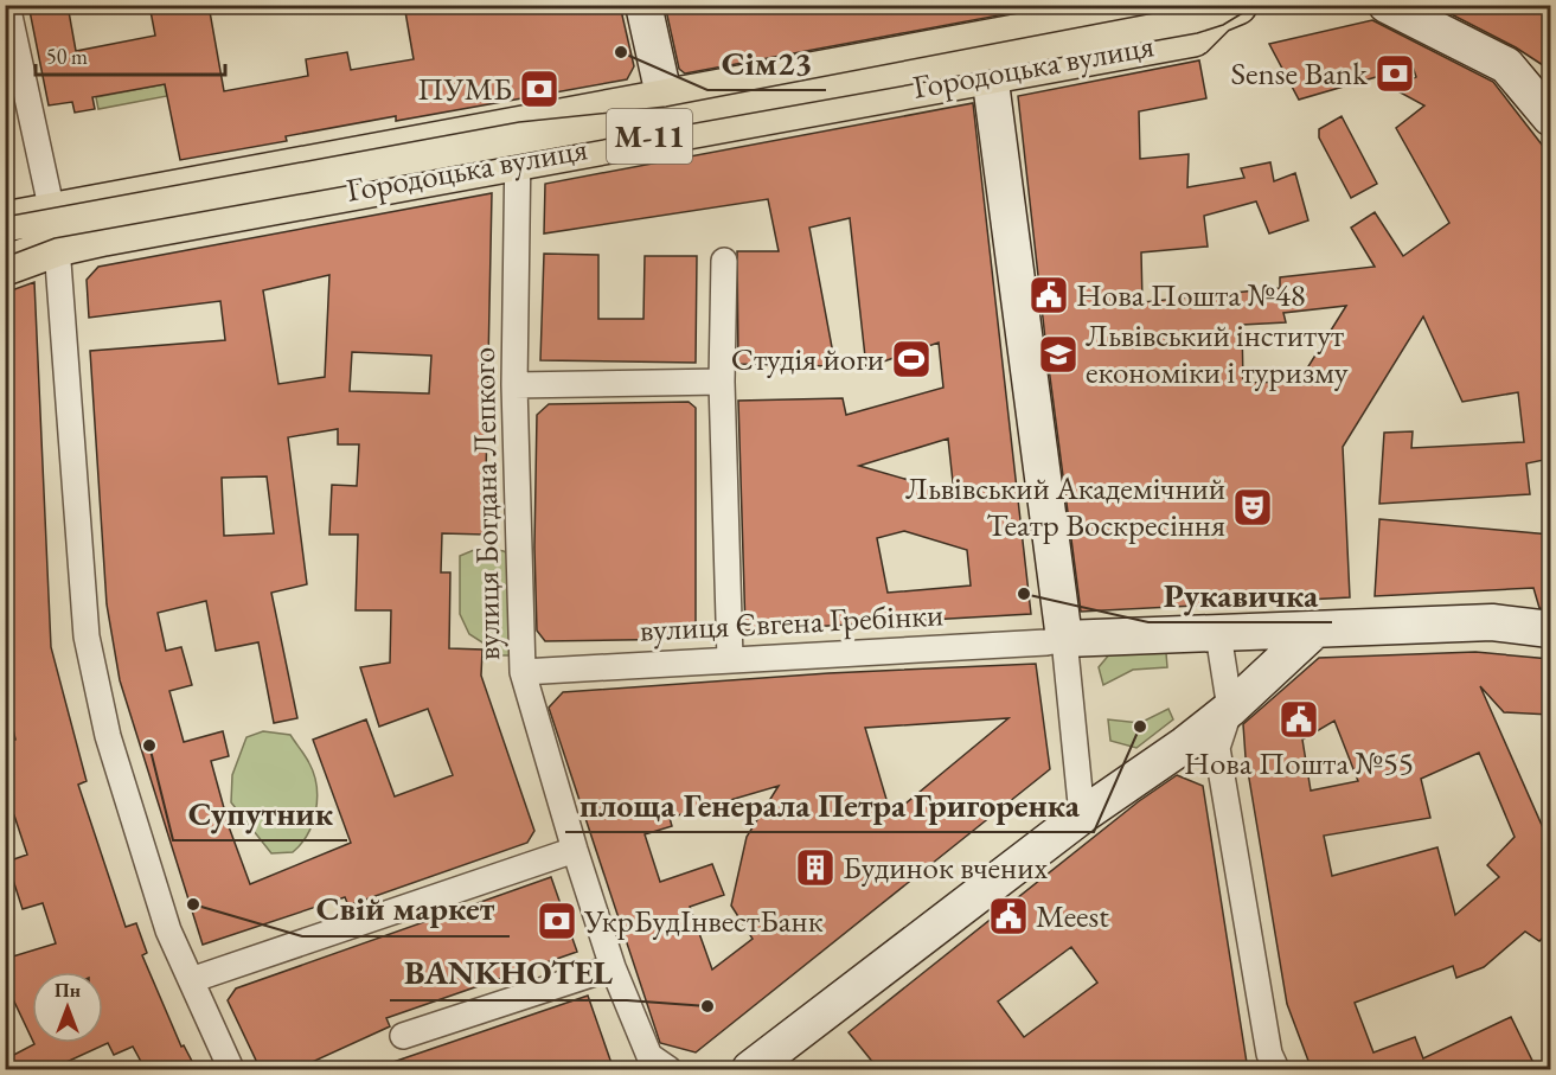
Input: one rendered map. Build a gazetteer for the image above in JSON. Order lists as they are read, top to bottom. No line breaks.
{"streets":{"main road":["Городоцька вулиця","М-11"],"street":["вулиця Богдана Лепкого","вулиця Євгена Гребінки"]},"crossings":[["Городоцька вулиця","М-11"],["Городоцька вулиця","вулиця Богдана Лепкого"],["вулиця Богдана Лепкого","вулиця Євгена Гребінки"]],"places":{"other":["Сім23","Рукавичка","площа Генерала Петра Григоренка","Супутник","Свій маркет","BANKHOTEL"],"bank":["Sense Bank","ПУМБ","УкрБудІнвестБанк"],"public building":["Нова Пошта №48","Нова Пошта №55","Meest"],"school or university":["Львівський інститут економіки і туризму"],"sports":["Студія йоги"],"theatre":["Львівський Академічний Театр Воскресіння"],"building":["Будинок вчених"]},"scale_bar":"50 m","north":"top"}
